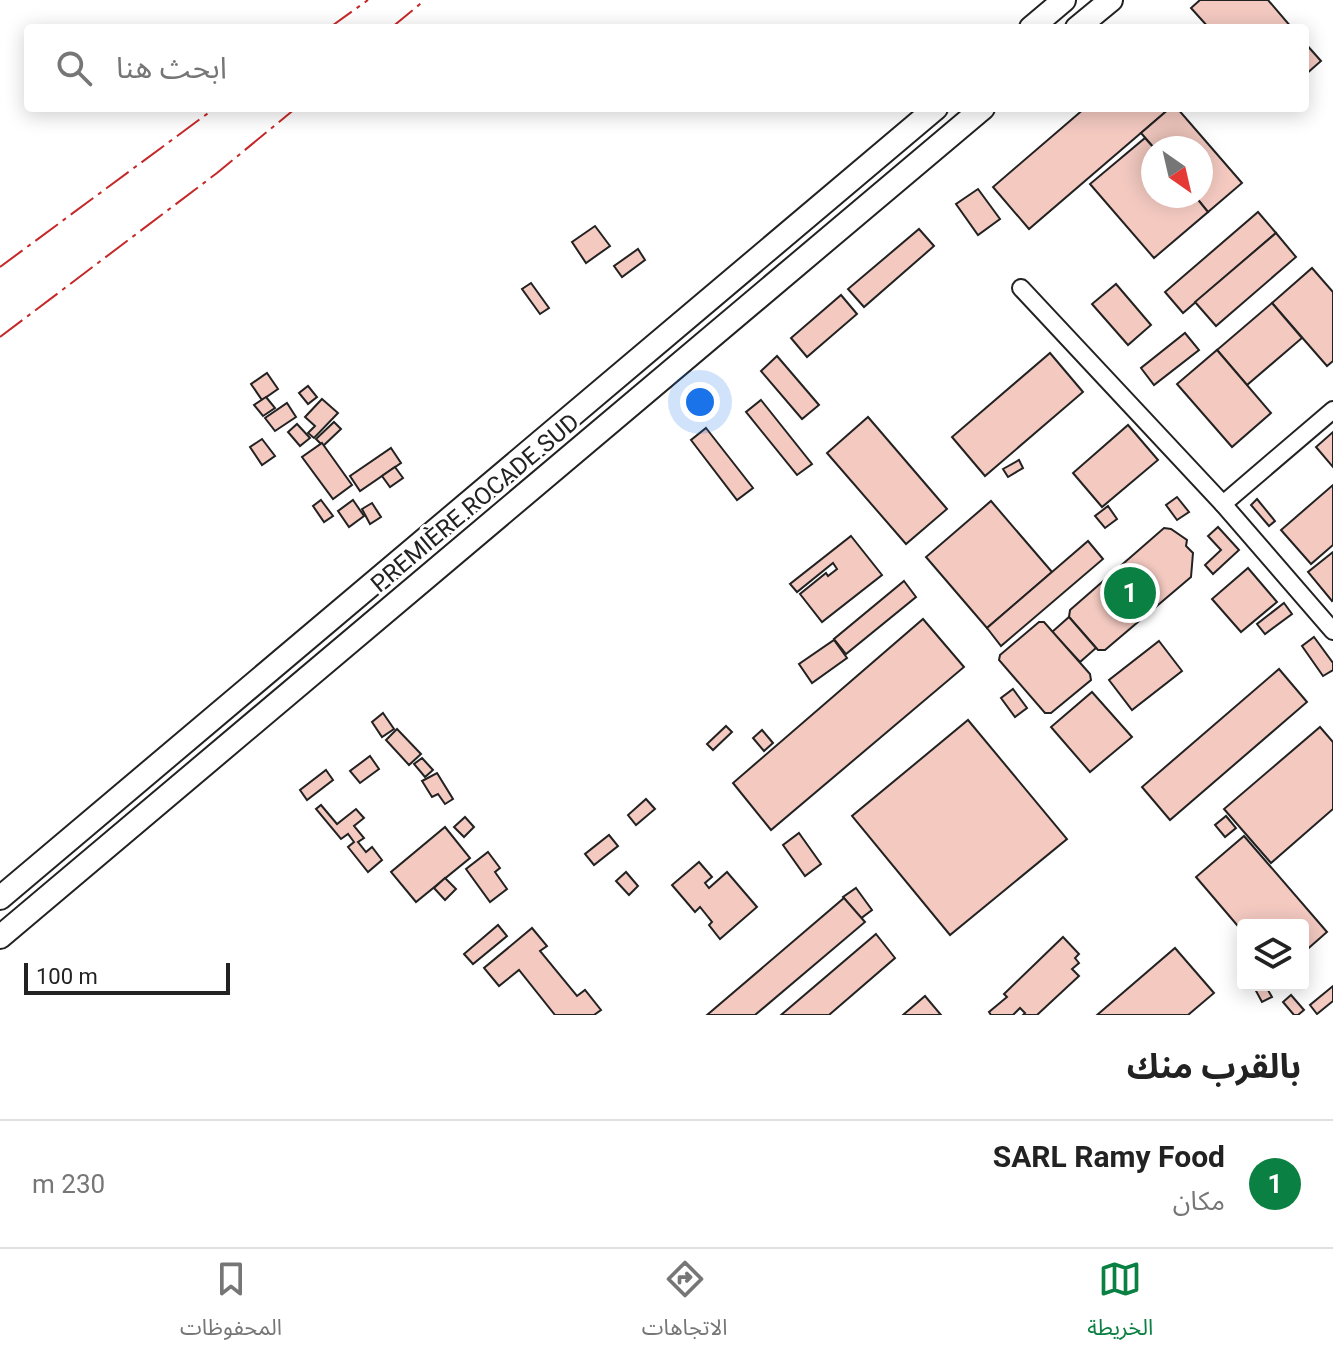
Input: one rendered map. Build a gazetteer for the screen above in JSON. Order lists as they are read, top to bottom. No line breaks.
{"streets":{"highway":["PREMIÈRE ROCADE SUD"]},"scale_bar":"100 m","north":"bottom right","page":{"search":"ابحث هنا","pins":"1","scale":"100 m","heading":"بالقرب منك","list":[{"mark":"1","name":"SARL Ramy Food","note":"مكان","value":"230 m"}],"nav":["الخريطة","الاتجاهات","المحفوظات"]}}
